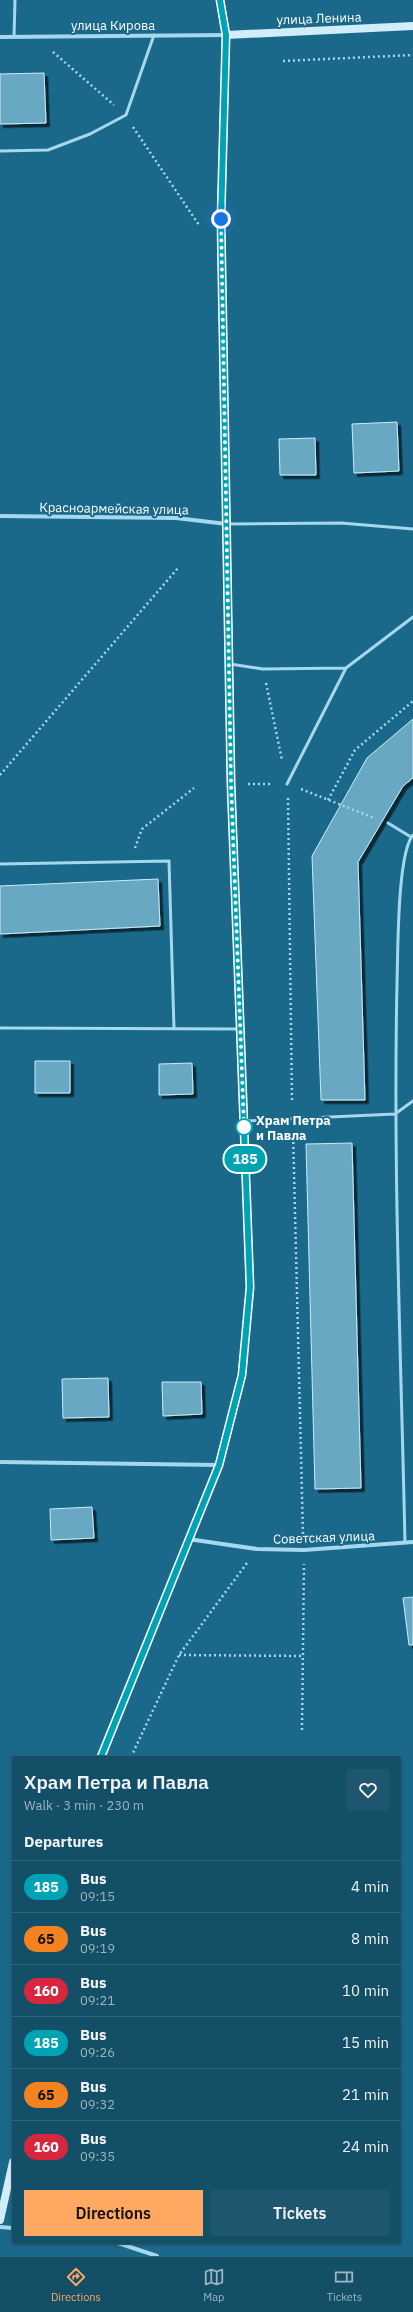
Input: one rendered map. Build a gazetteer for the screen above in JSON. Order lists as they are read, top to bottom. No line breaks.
{"streets":{"main road":["улица Ленина"],"street":["улица Кирова","Красноармейская улица","Советская улица"]},"crossings":[["улица Ленина","улица Кирова"]],"places":["Храм Петра и Павла"],"lines":["bus line 185"],"page":{"on_map":"185","heading":[["Храм Петра и Павла","Walk · 3 min · 230 m"],"Departures"],"list":[{"mark":"185","name":"Bus","note":"09:15","value":"4 min"},{"mark":"65","name":"Bus","note":"09:19","value":"8 min"},{"mark":"160","name":"Bus","note":"09:21","value":"10 min"},{"mark":"185","name":"Bus","note":"09:26","value":"15 min"},{"mark":"65","name":"Bus","note":"09:32","value":"21 min"},{"mark":"160","name":"Bus","note":"09:35","value":"24 min"}],"buttons":["Directions","Tickets"],"tabs":["Directions","Map","Tickets"]}}
